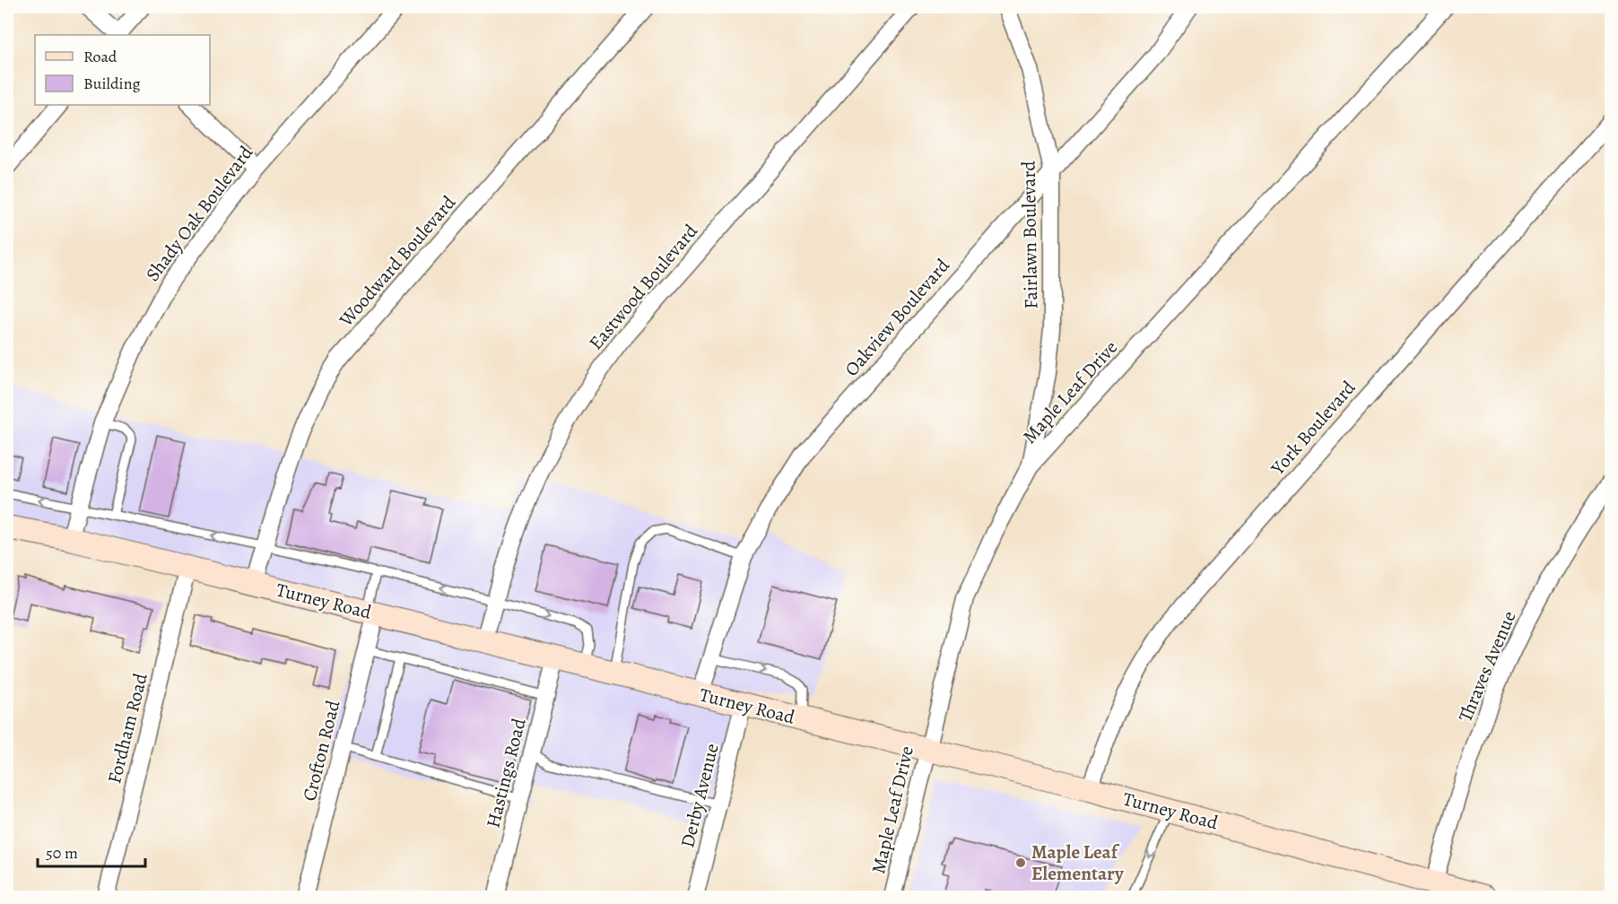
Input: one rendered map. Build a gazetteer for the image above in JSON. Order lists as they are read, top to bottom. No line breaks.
{"streets":{"main road":["Turney Road"],"street":["Shady Oak Boulevard","Fairlawn Boulevard","Woodward Boulevard","Eastwood Boulevard","Oakview Boulevard","Maple Leaf Drive","York Boulevard","Thraves Avenue","Fordham Road","Crofton Road","Hastings Road","Derby Avenue"]},"crossings":[["Shady Oak Boulevard","Turney Road"],["Fairlawn Boulevard","Oakview Boulevard"],["Fairlawn Boulevard","Maple Leaf Drive"],["Woodward Boulevard","Turney Road"],["Eastwood Boulevard","Turney Road"],["Oakview Boulevard","Turney Road"],["Maple Leaf Drive","Turney Road"],["York Boulevard","Turney Road"],["Turney Road","Thraves Avenue"],["Turney Road","Fordham Road"],["Turney Road","Crofton Road"],["Turney Road","Hastings Road"],["Turney Road","Derby Avenue"]],"places":["Maple Leaf Elementary"],"legend":["Road","Building"],"scale_bar":"50 m"}
